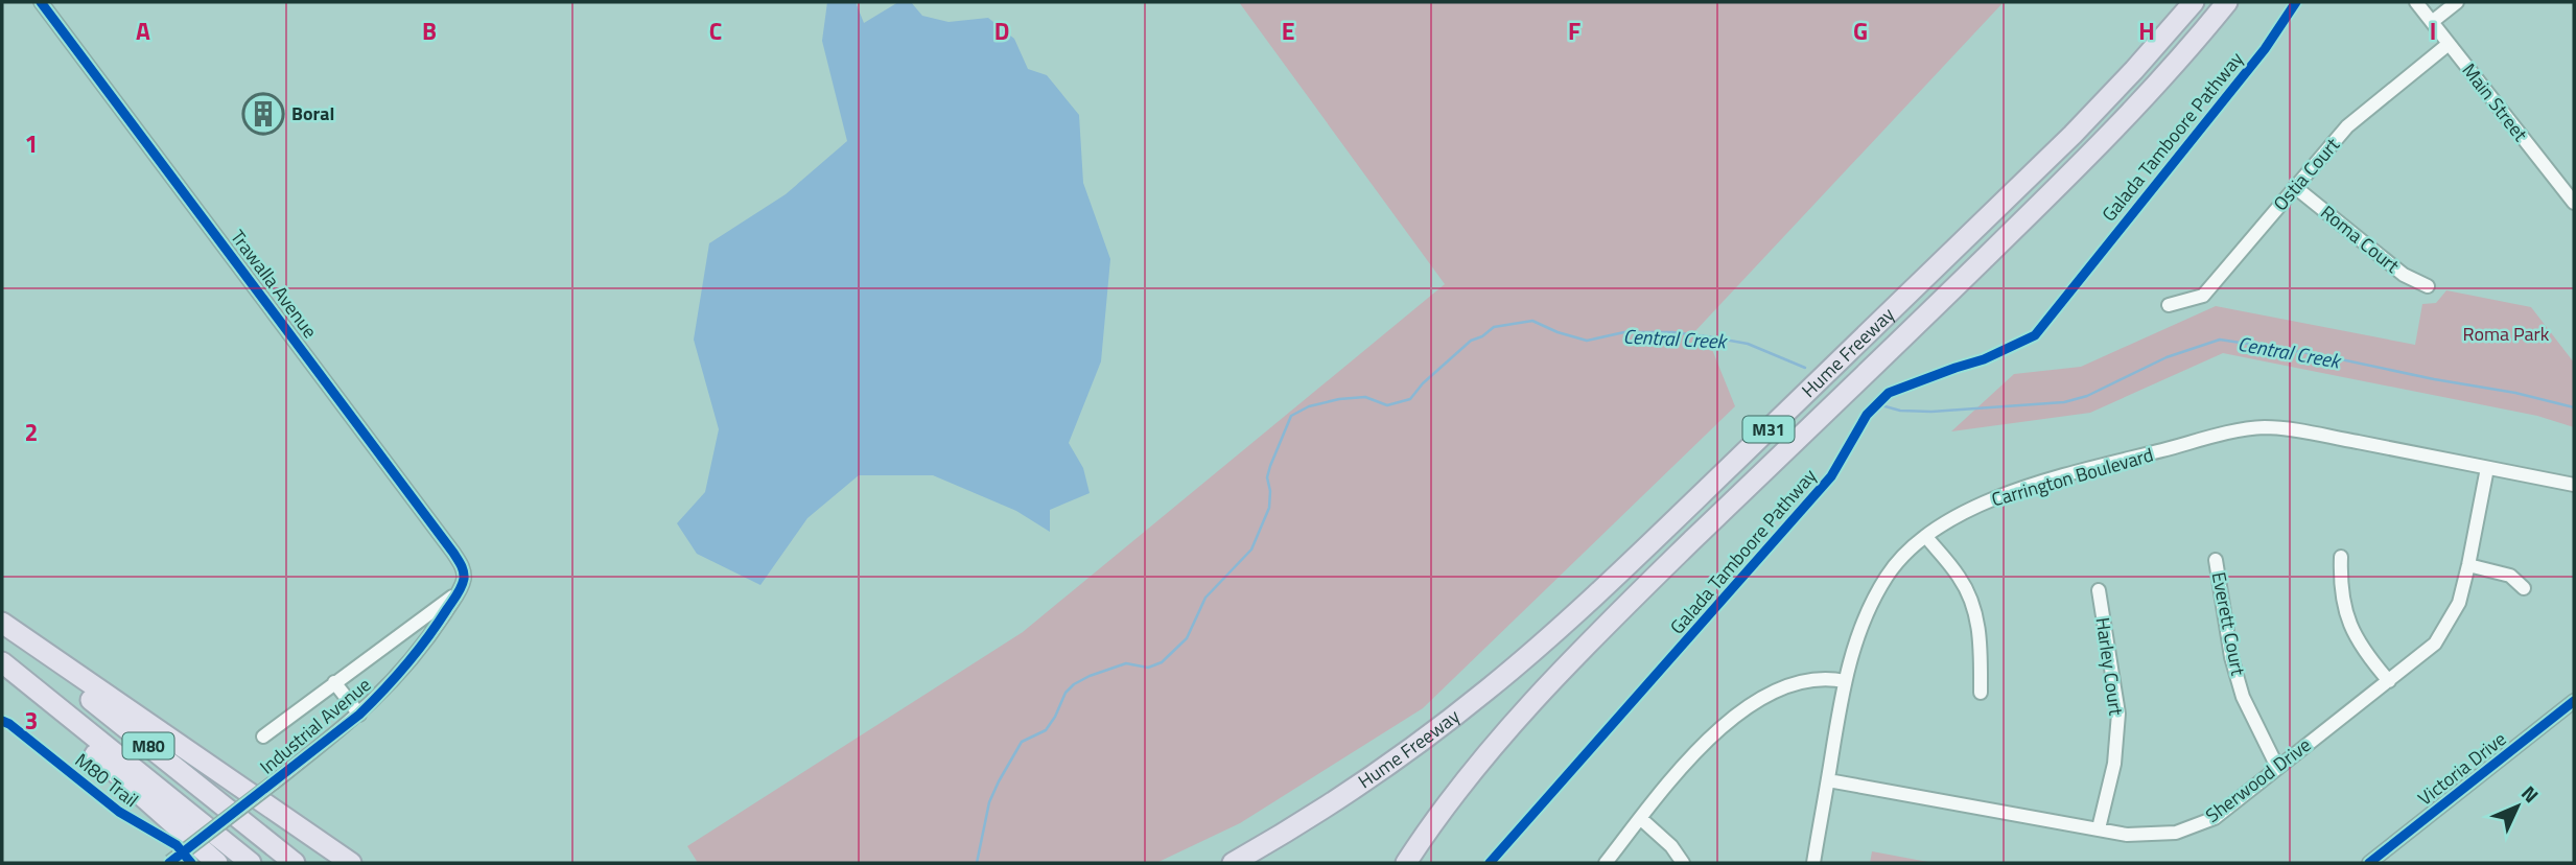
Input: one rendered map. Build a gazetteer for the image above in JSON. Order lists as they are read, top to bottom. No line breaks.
{"streets":{"highway":["Hume Freeway","M31","M80"],"street":["Main Street","Ostia Court","Roma Court","Trawalla Avenue","Carrington Boulevard","Everett Court","Harley Court","Industrial Avenue","Victoria Drive","Sherwood Drive"],"cycle path":["Galada Tamboore Pathway","M80 Trail"]},"crossings":[["Main Street","Ostia Court"],["Ostia Court","Roma Court"],["Trawalla Avenue","Industrial Avenue"],["Carrington Boulevard","Sherwood Drive"],["Everett Court","Sherwood Drive"],["Harley Court","Sherwood Drive"]],"water":["Central Creek"],"parks":["Roma Park"],"places":{"building":["Boral"]},"north":"top right","grid":{"columns":["A","B","C","D","E","F","G","H","I"],"rows":["1","2","3"]}}
